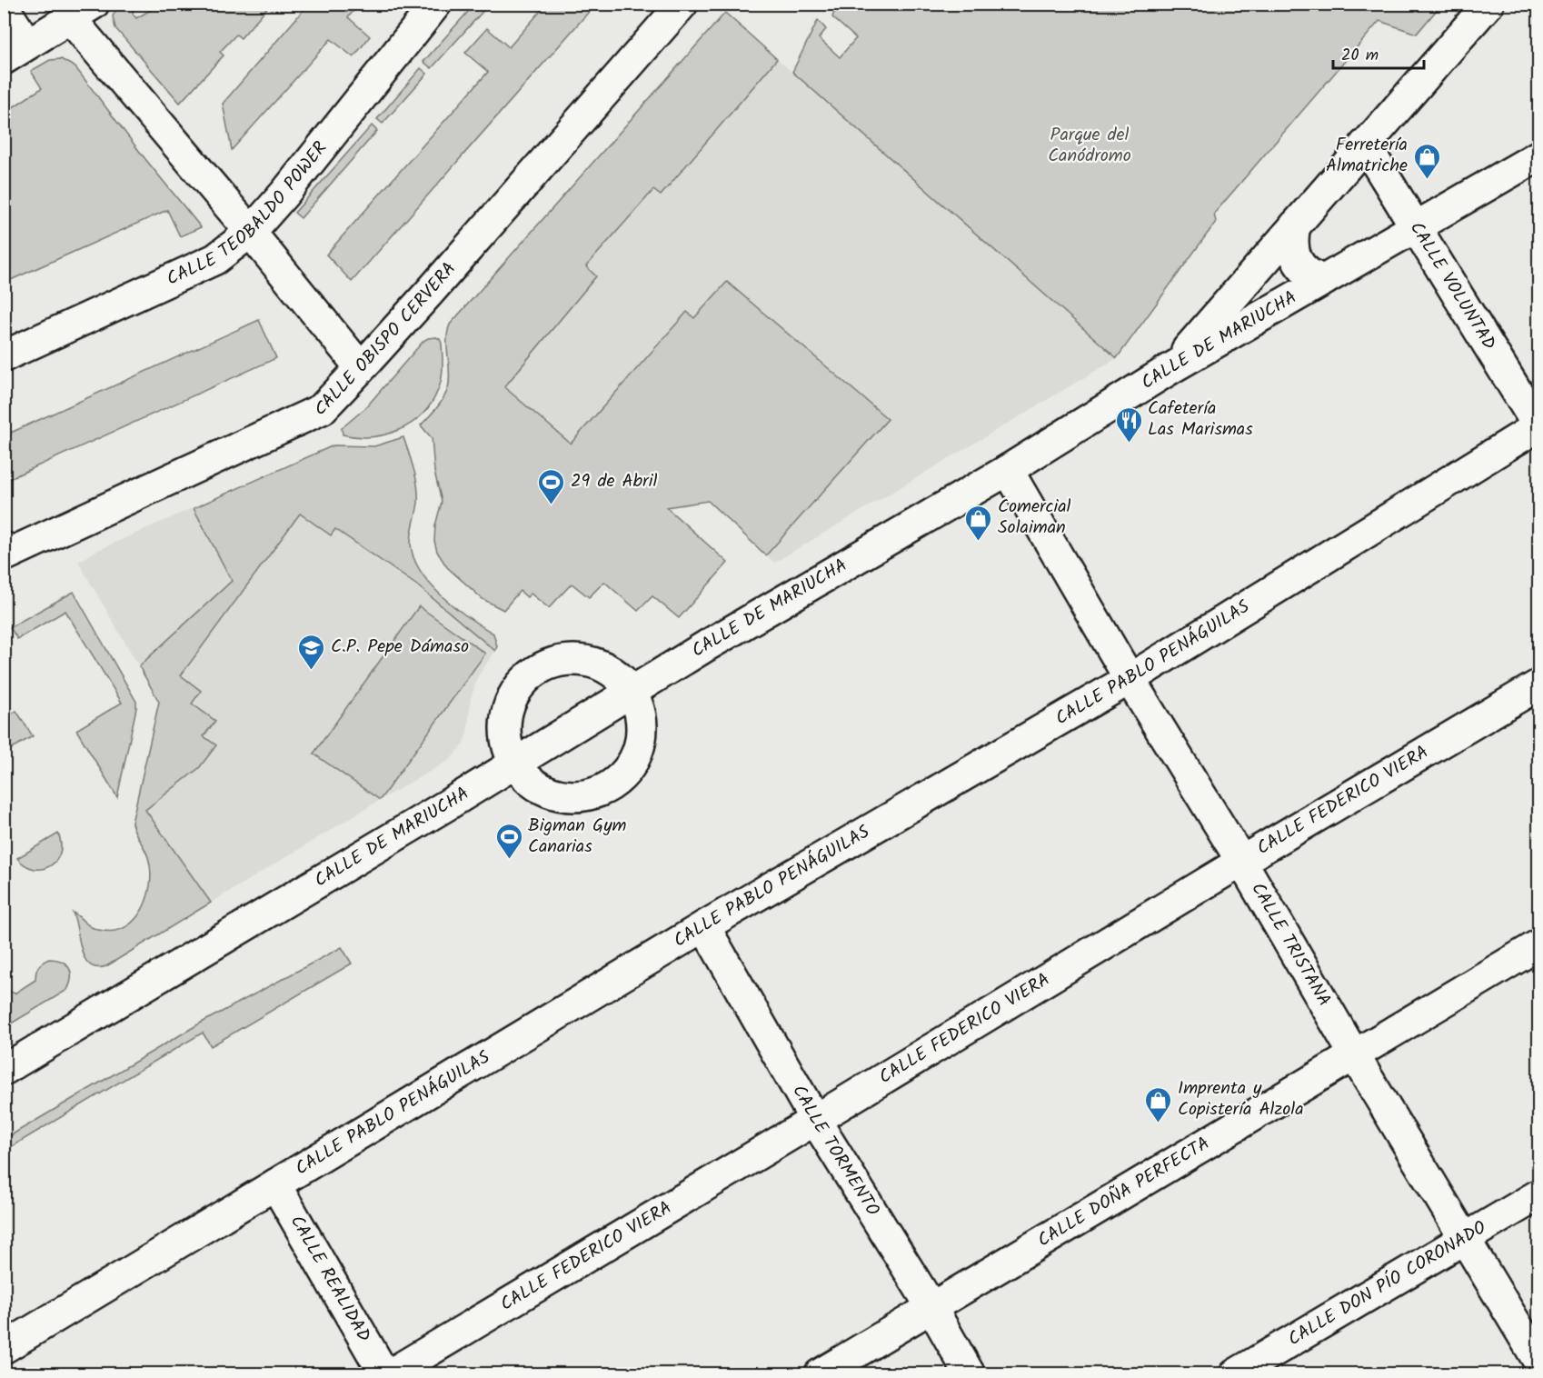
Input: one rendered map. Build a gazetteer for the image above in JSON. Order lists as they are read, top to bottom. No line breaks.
{"streets":{"street":["CALLE TEOBALDO POWER","CALLE VOLUNTAD","CALLE OBISPO CERVERA","CALLE DE MARIUCHA","CALLE PABLO PENÁGUILAS","CALLE FEDERICO VIERA","CALLE TRISTANA","CALLE TORMENTO","CALLE DOÑA PERFECTA","CALLE REALIDAD","CALLE DON PÍO CORONADO"]},"crossings":[["CALLE VOLUNTAD","CALLE DE MARIUCHA"],["CALLE VOLUNTAD","CALLE PABLO PENÁGUILAS"],["CALLE DE MARIUCHA","CALLE TRISTANA"],["CALLE PABLO PENÁGUILAS","CALLE TRISTANA"],["CALLE PABLO PENÁGUILAS","CALLE TORMENTO"],["CALLE PABLO PENÁGUILAS","CALLE REALIDAD"],["CALLE FEDERICO VIERA","CALLE TRISTANA"],["CALLE FEDERICO VIERA","CALLE TORMENTO"],["CALLE TRISTANA","CALLE DOÑA PERFECTA"],["CALLE TRISTANA","CALLE DON PÍO CORONADO"],["CALLE TORMENTO","CALLE DOÑA PERFECTA"]],"parks":["Parque del Canódromo"],"places":{"shop":["Ferretería Almatriche","Comercial Solaiman","Imprenta y Copistería Alzola"],"restaurant":["Cafetería Las Marismas"],"sports":["29 de Abril","Bigman Gym Canarias"],"school or university":["C.P. Pepe Dámaso"]},"scale_bar":"20 m"}
